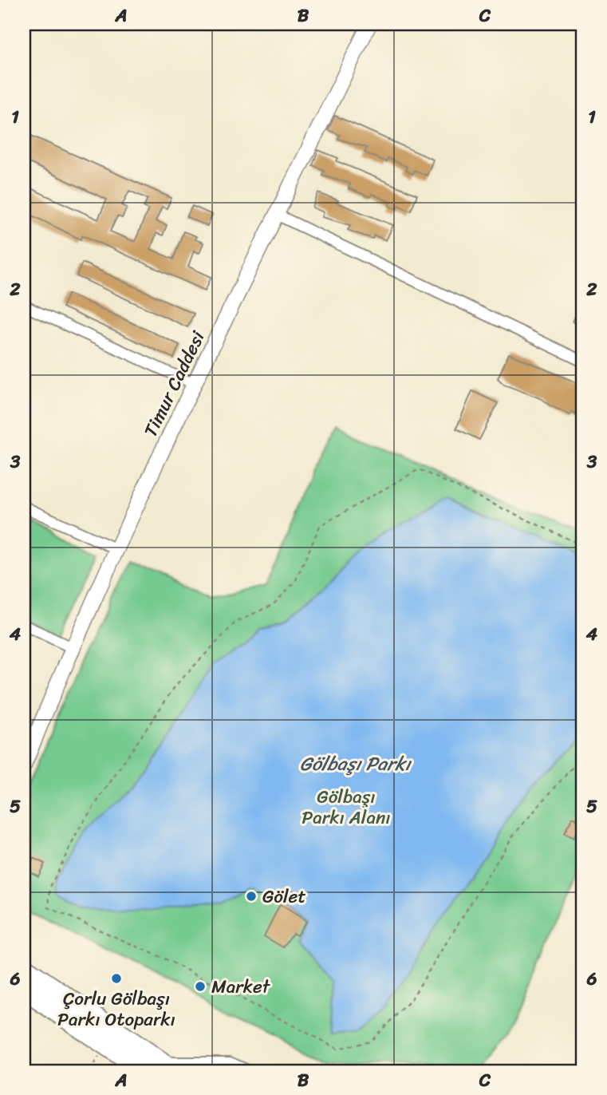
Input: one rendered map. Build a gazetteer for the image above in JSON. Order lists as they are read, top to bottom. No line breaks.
{"streets":{"street":["Timur Caddesi"]},"water":["Gölbaşı Parkı"],"parks":["Gölbaşı Parkı Alanı"],"places":["Gölet","Çorlu Gölbaşı Parkı Otoparkı","Market"],"grid":{"columns":["A","B","C"],"rows":["1","2","3","4","5","6"]}}
